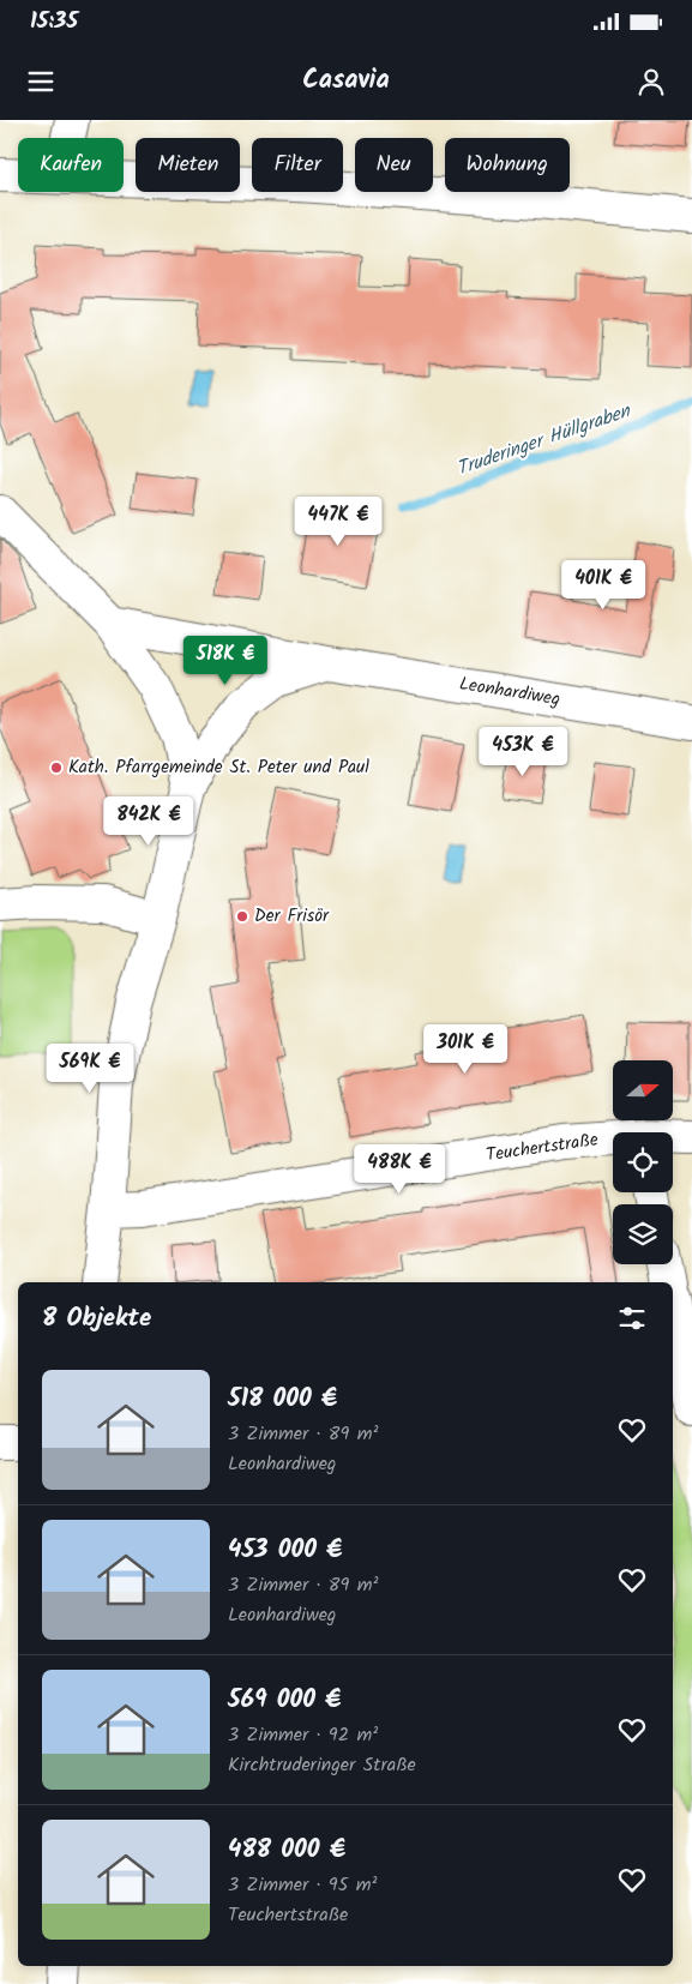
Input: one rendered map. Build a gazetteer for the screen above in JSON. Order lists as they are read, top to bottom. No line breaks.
{"streets":{"street":["Leonhardiweg","Teuchertstraße"]},"water":["Truderinger Hüllgraben"],"places":["Kath. Pfarrgemeinde St. Peter und Paul","Der Frisör"],"north":"right","page":{"status":"15:35","header":"Casavia","chip":["Kaufen","Mieten","Filter","Neu","Wohnung"],"price":["447K €","401K €","518K €","453K €","842K €","301K €","569K €","488K €"],"heading":"8 Objekte","list":[{"name":"518 000 €","note":"3 Zimmer · 89 m² · Leonhardiweg"},{"name":"453 000 €","note":"3 Zimmer · 89 m² · Leonhardiweg"},{"name":"569 000 €","note":"3 Zimmer · 92 m² · Kirchtruderinger Straße"},{"name":"488 000 €","note":"3 Zimmer · 95 m² · Teuchertstraße"}]}}
